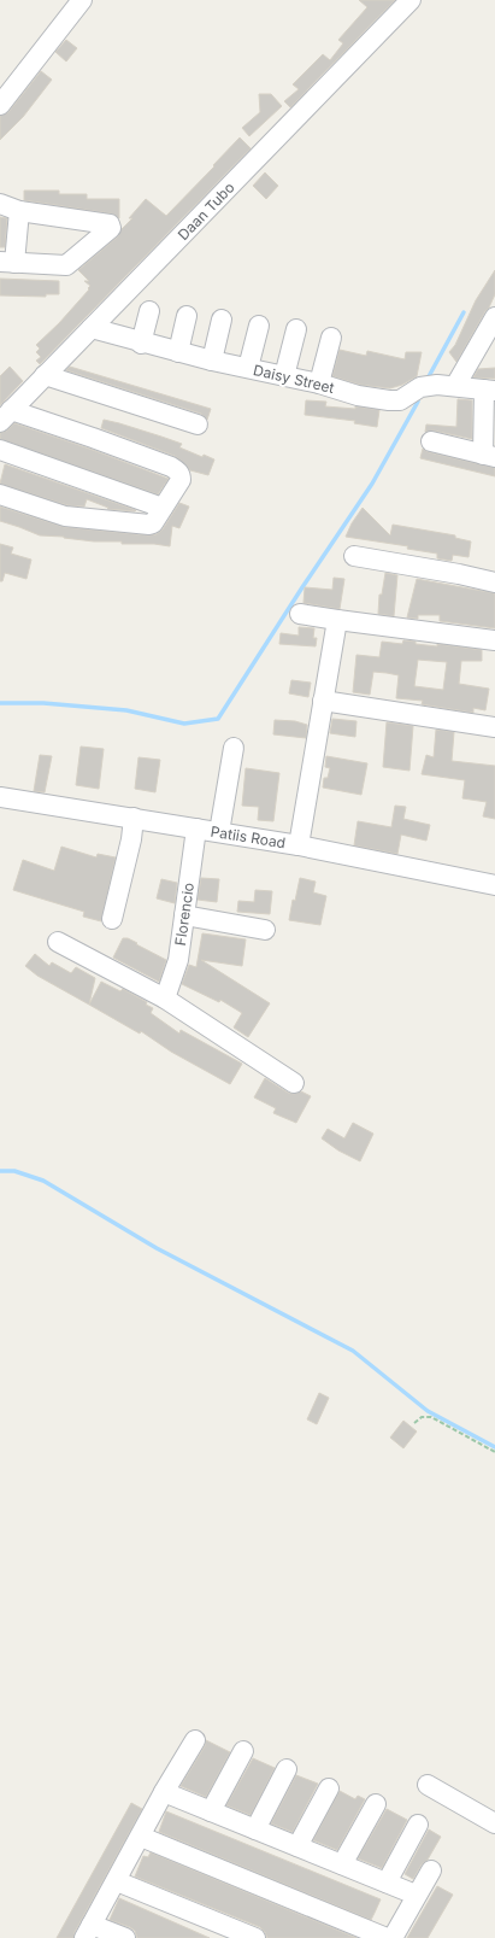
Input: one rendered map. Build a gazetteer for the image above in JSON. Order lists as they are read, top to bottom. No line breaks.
{"streets":{"street":["Daan Tubo","Daisy Street","Patiis Road","Florencio"]},"crossings":[["Daan Tubo","Daisy Street"],["Patiis Road","Florencio"]]}
